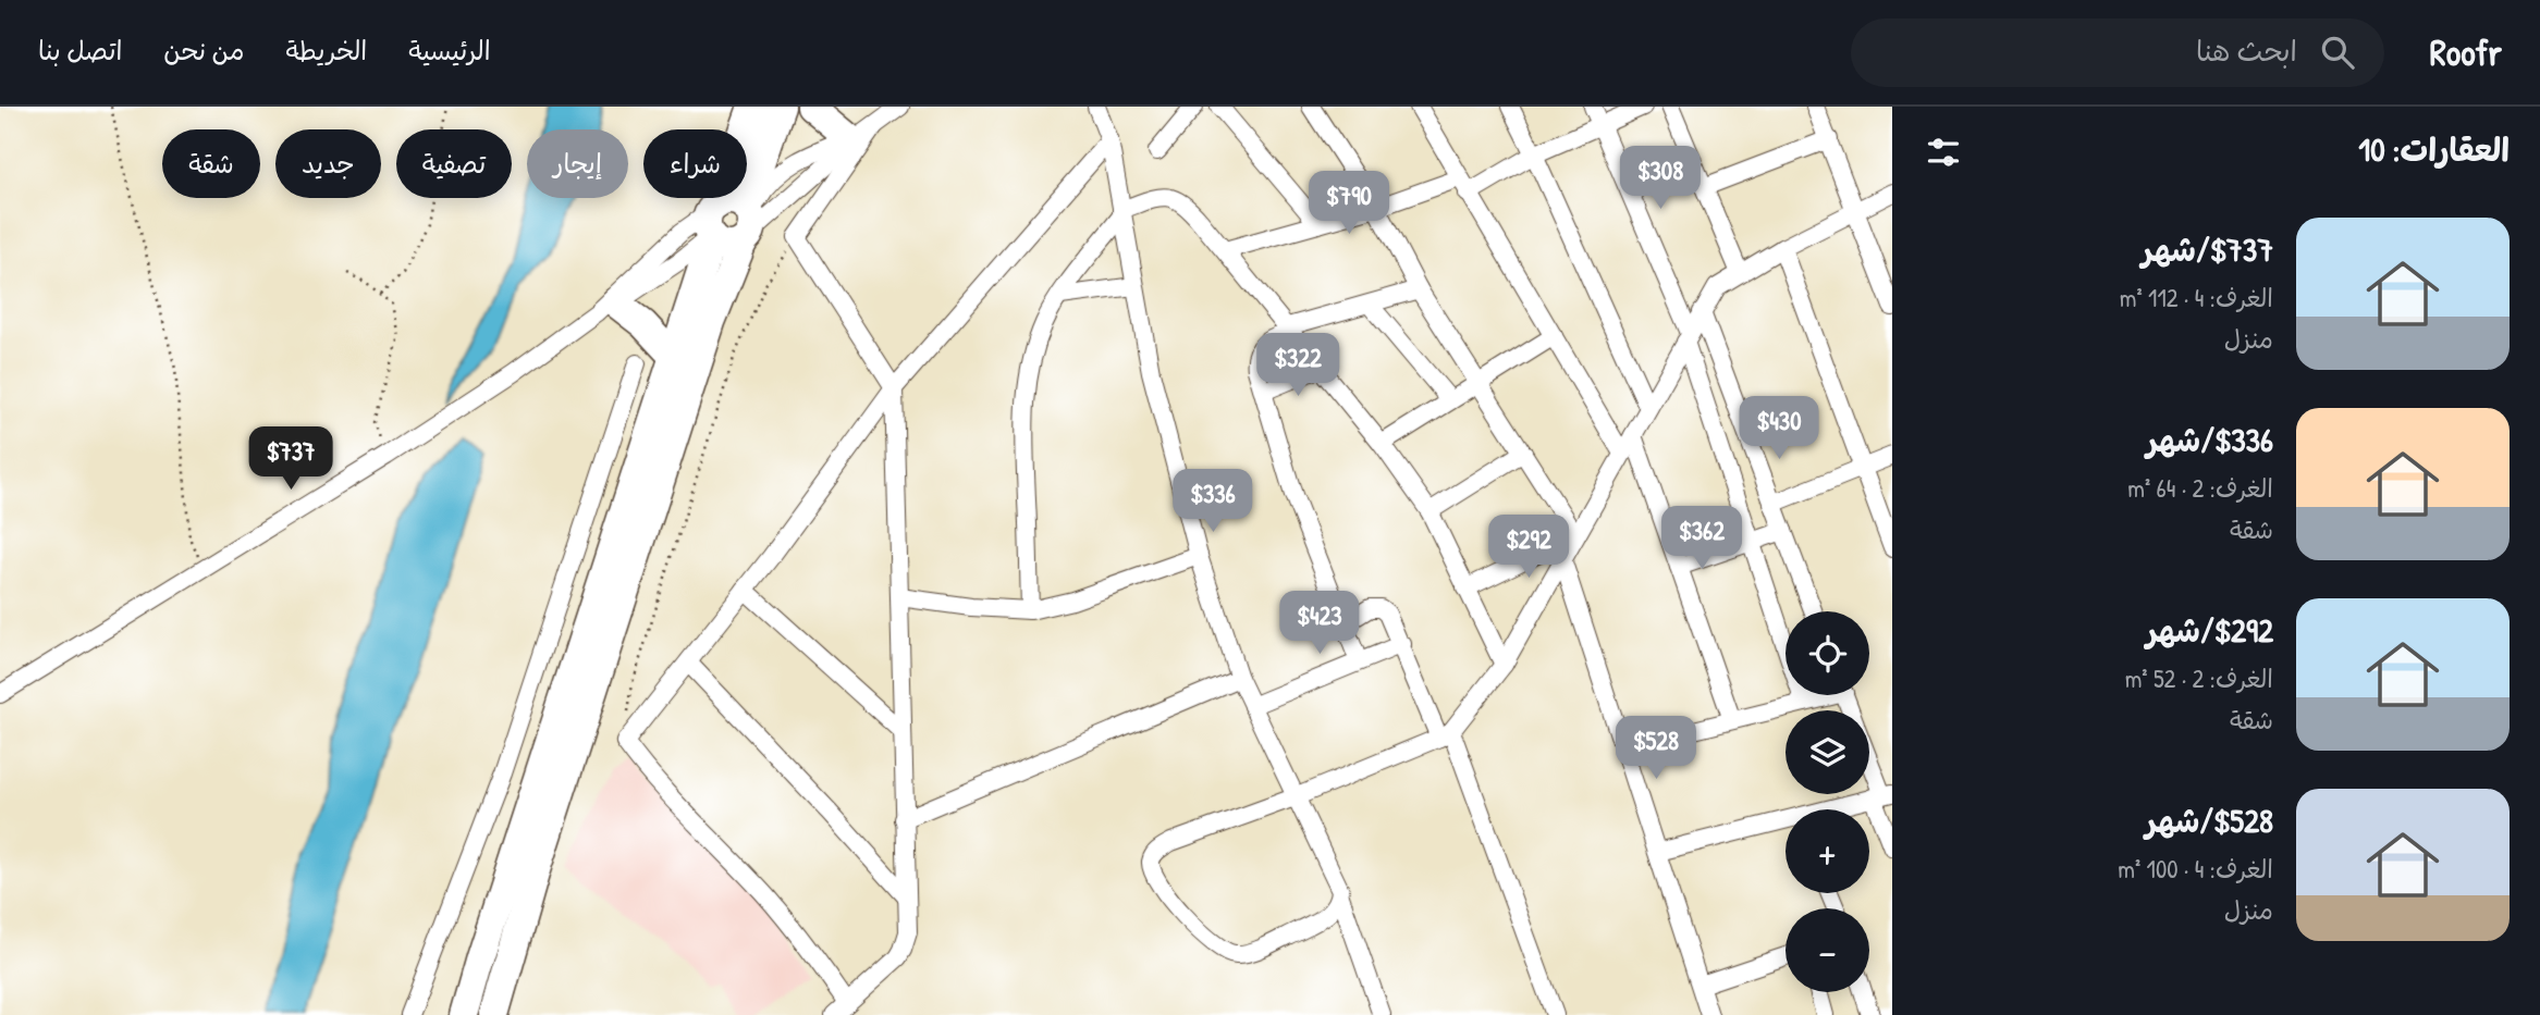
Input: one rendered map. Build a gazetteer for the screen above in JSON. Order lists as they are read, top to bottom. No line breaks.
{"page":{"header":"Roofr","search":"ابحث هنا","nav":["الرئيسية","الخريطة","من نحن","اتصل بنا"],"heading":"العقارات: 10","chip":["شراء","إيجار","تصفية","جديد","شقة"],"price":["$308","$790","$322","$430","$737","$336","$362","$292","$423","$528"],"list":[{"name":"$737/شهر","note":"الغرف: 4 · 112 m² · منزل"},{"name":"$336/شهر","note":"الغرف: 2 · 64 m² · شقة"},{"name":"$292/شهر","note":"الغرف: 2 · 52 m² · شقة"},{"name":"$528/شهر","note":"الغرف: 4 · 100 m² · منزل"}],"map_buttons":["+","−"]}}
